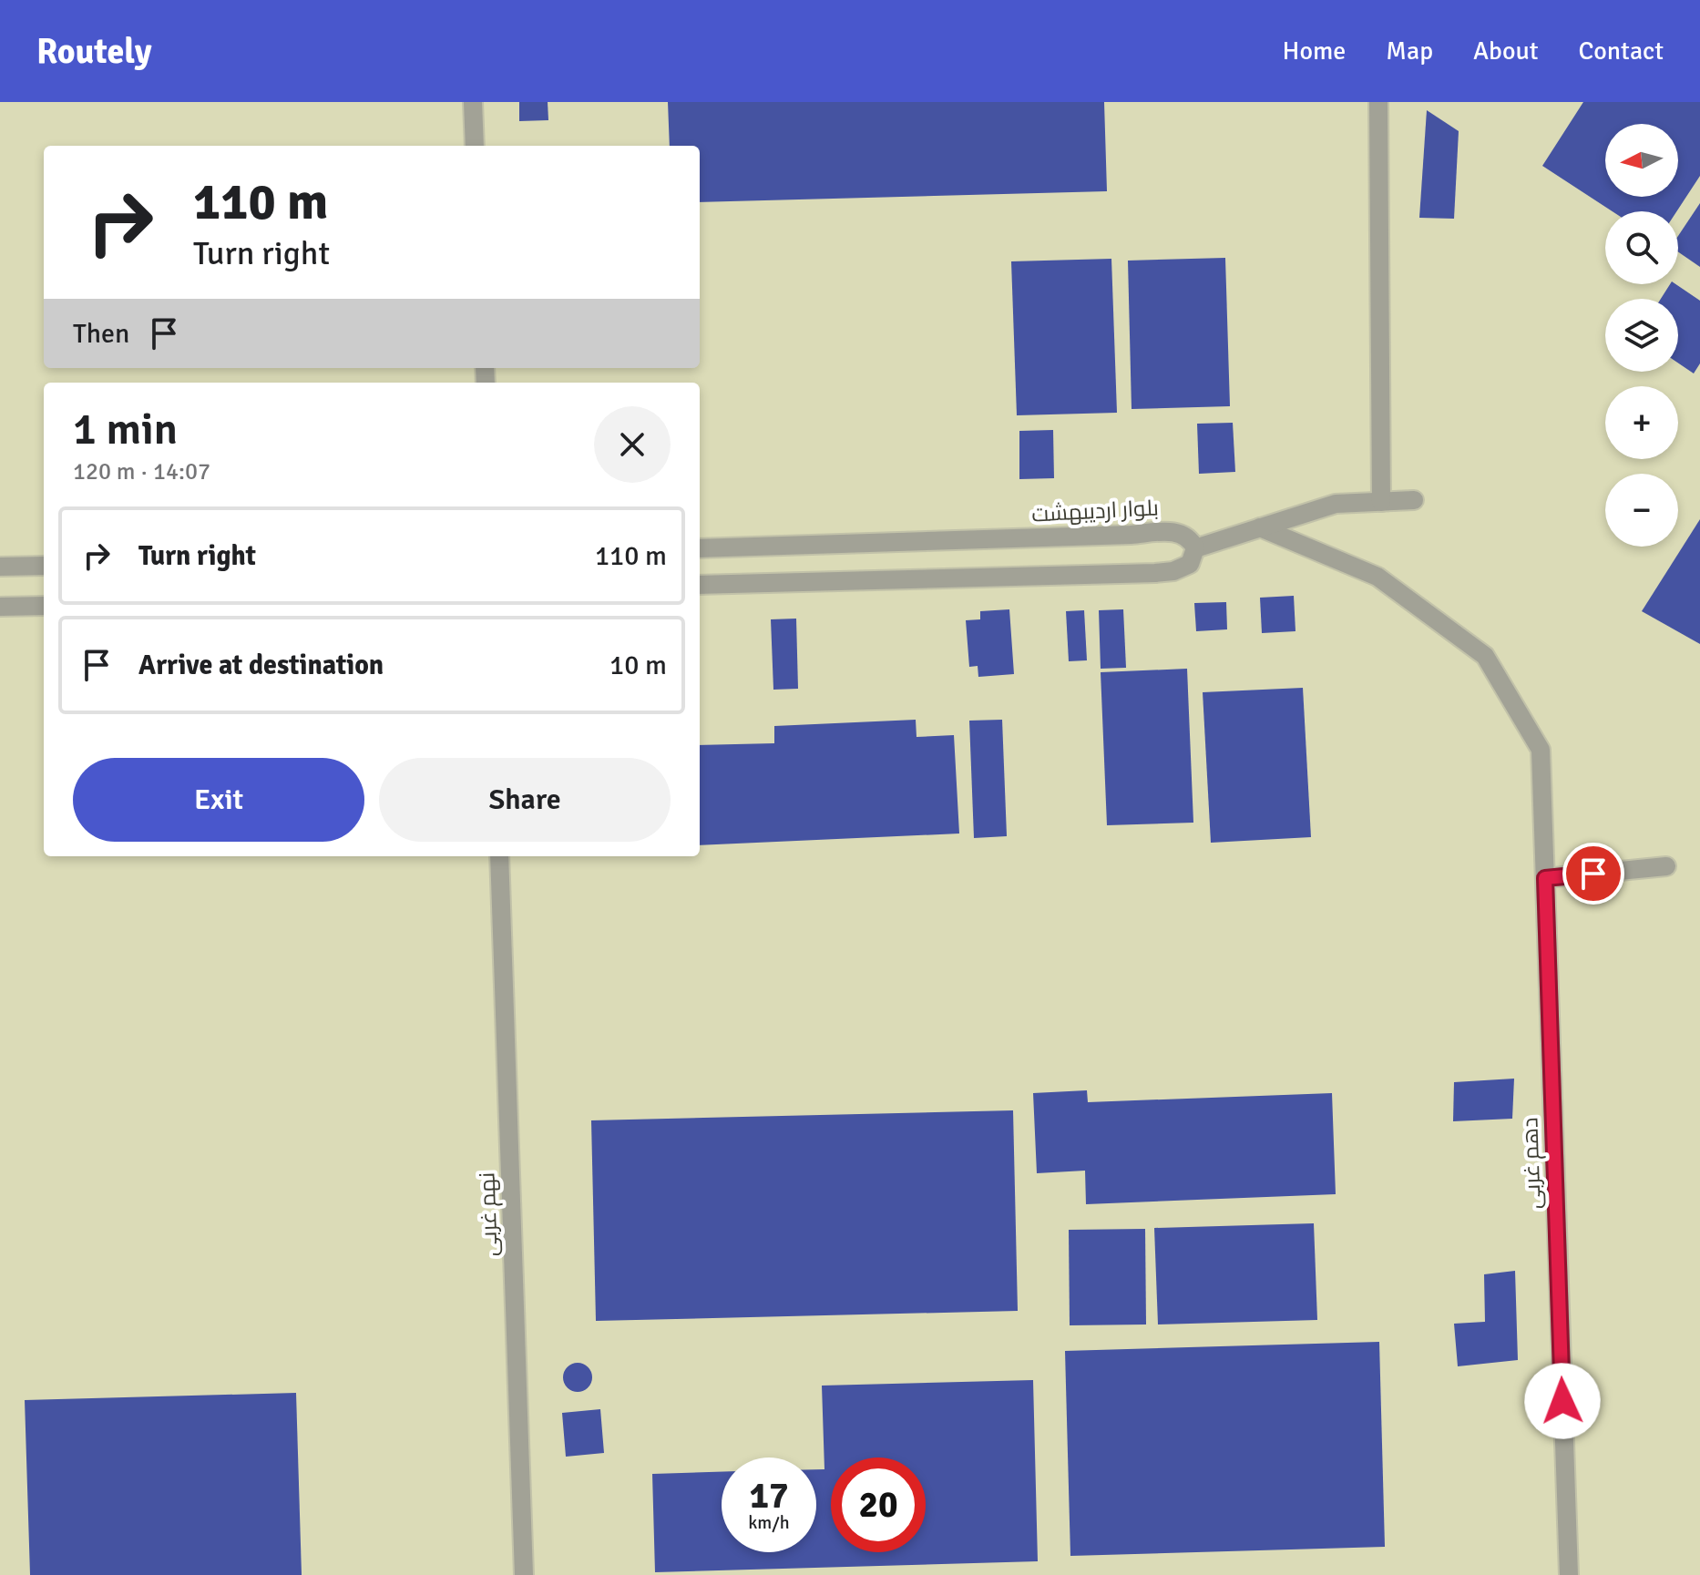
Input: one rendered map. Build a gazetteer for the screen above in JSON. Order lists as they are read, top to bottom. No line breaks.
{"streets":{"street":["بلوار اردیبهشت","دهم غربی","نهم غربی"]},"north":"left","page":{"header":"Routely","nav":["Home","Map","About","Contact"],"map_buttons":["+","−"],"turn":["110 m","Turn right"],"then":"Then","heading":["1 min","120 m · 14:07"],"list":[{"name":"Turn right","value":"110 m"},{"name":"Arrive at destination","value":"10 m"}],"buttons":["Exit","Share"],"speed":"17 km/h","limit":"20"}}
